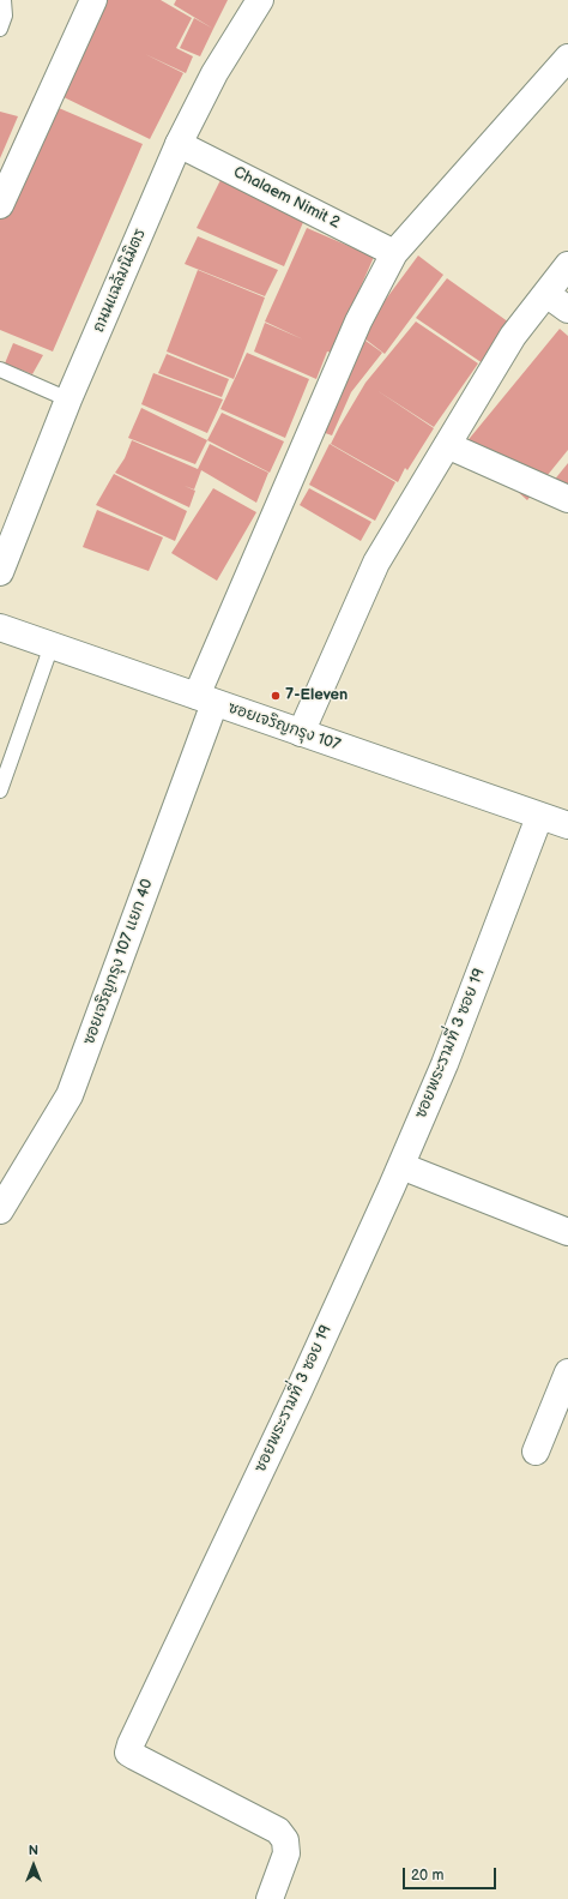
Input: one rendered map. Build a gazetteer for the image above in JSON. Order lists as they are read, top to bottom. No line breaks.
{"streets":{"street":["Chalaem Nimit 2","ถนนแฉล้มนิมิตร","ซอยเจริญกรุง 107","ซอยเจริญกรุง 107 แยก 40","ซอยพระรามที่ 3 ซอย 19"]},"crossings":[["Chalaem Nimit 2","ถนนแฉล้มนิมิตร"],["Chalaem Nimit 2","ซอยเจริญกรุง 107 แยก 40"],["ซอยเจริญกรุง 107","ซอยเจริญกรุง 107 แยก 40"],["ซอยเจริญกรุง 107","ซอยพระรามที่ 3 ซอย 19"]],"places":["7-Eleven"],"scale_bar":"20 m","north":"top"}
